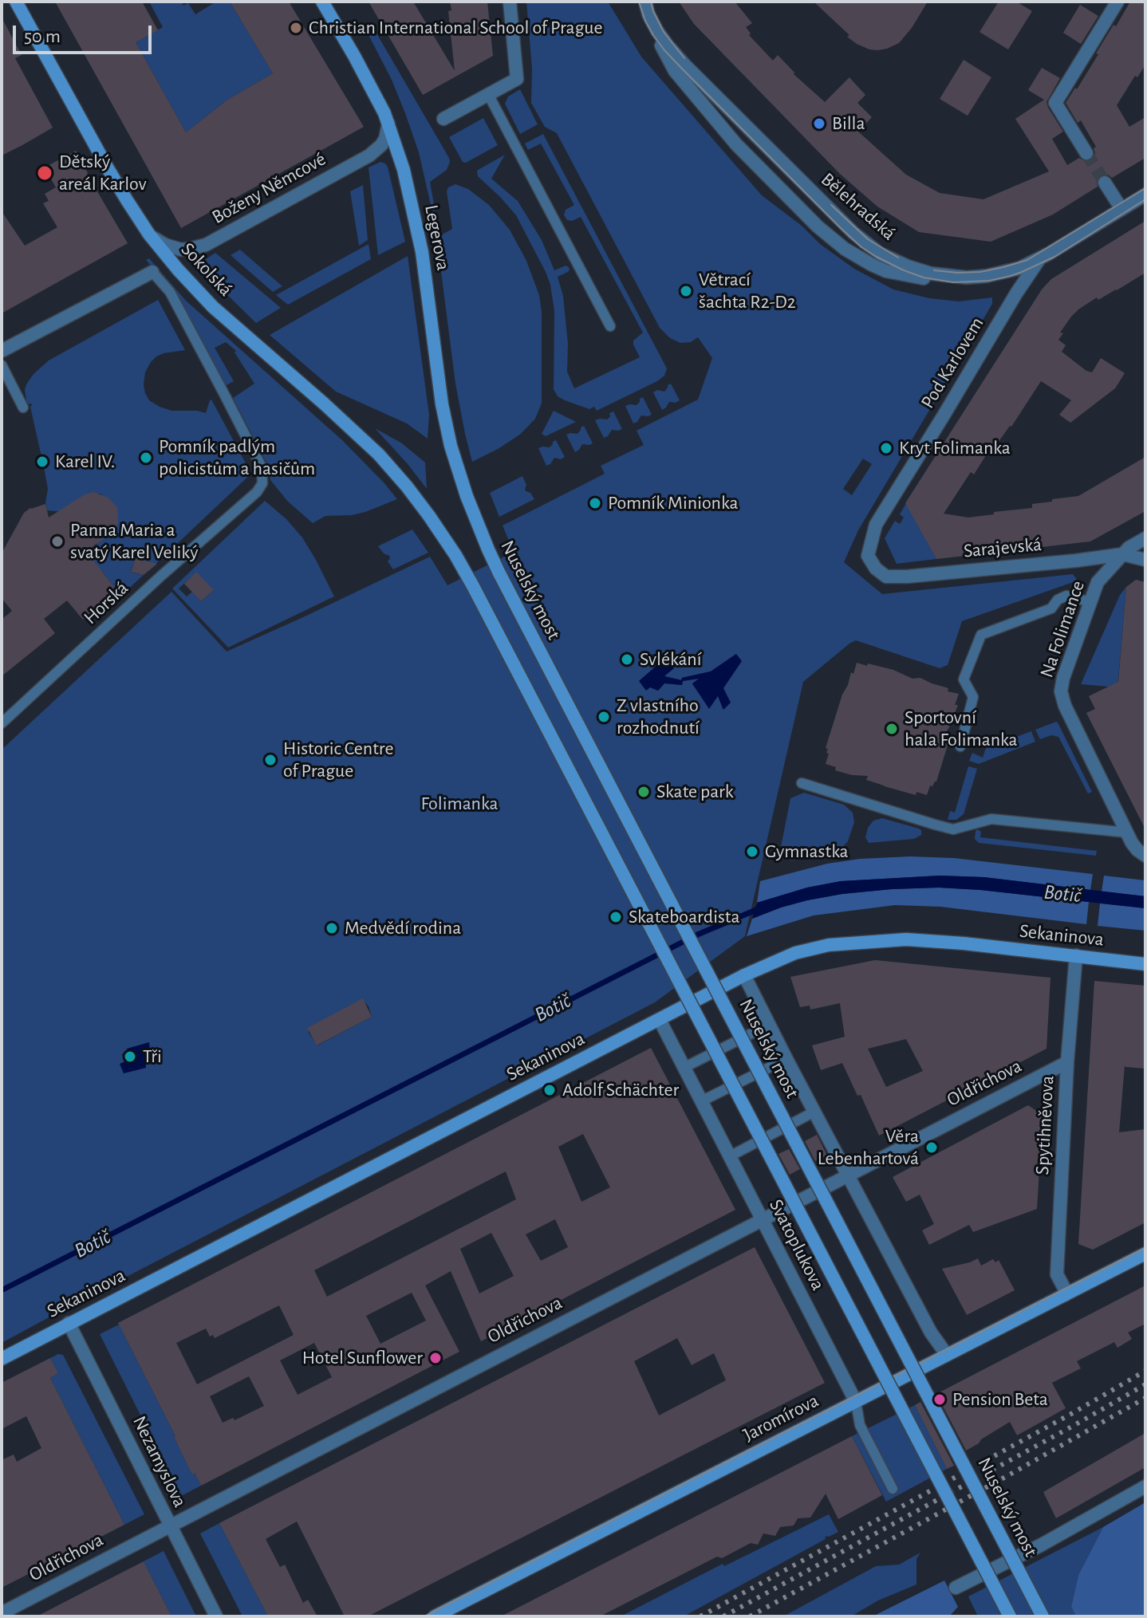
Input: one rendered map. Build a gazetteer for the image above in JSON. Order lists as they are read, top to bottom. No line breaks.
{"streets":{"main road":["Legerova","Sokolská","Nuselský most","Sekaninova","Jaromírova"],"street":["Boženy Němcové","Bělehradská","Pod Karlovem","Sarajevská","Na Folimance","Oldřichova","Spytihněvova","Svatoplukova","Nezamyslova"],"lane":["Horská"]},"crossings":[["Boženy Němcové","Legerova"],["Boženy Němcové","Sokolská"],["Bělehradská","Pod Karlovem"],["Legerova","Nuselský most"],["Pod Karlovem","Sarajevská"],["Sarajevská","Na Folimance"],["Sekaninova","Spytihněvova"],["Sekaninova","Svatoplukova"],["Sekaninova","Nezamyslova"],["Oldřichova","Spytihněvova"],["Oldřichova","Svatoplukova"],["Oldřichova","Nezamyslova"],["Spytihněvova","Jaromírova"],["Svatoplukova","Jaromírova"]],"water":["Botič"],"parks":["Folimanka"],"places":["Christian International School of Prague","Billa","Dětský areál Karlov","Větrací šachta R2-D2","Kryt Folimanka","Pomník padlým policistům a hasičům","Karel IV.","Pomník Minionka","Panna Maria a svatý Karel Veliký","Svlékání","Z vlastního rozhodnutí","Sportovní hala Folimanka","Historic Centre of Prague","Skate park","Gymnastka","Skateboardista","Medvědí rodina","Tři","Adolf Schӓchter","Věra Lebenhartová","Hotel Sunflower","Pension Beta"],"scale_bar":"50 m"}
